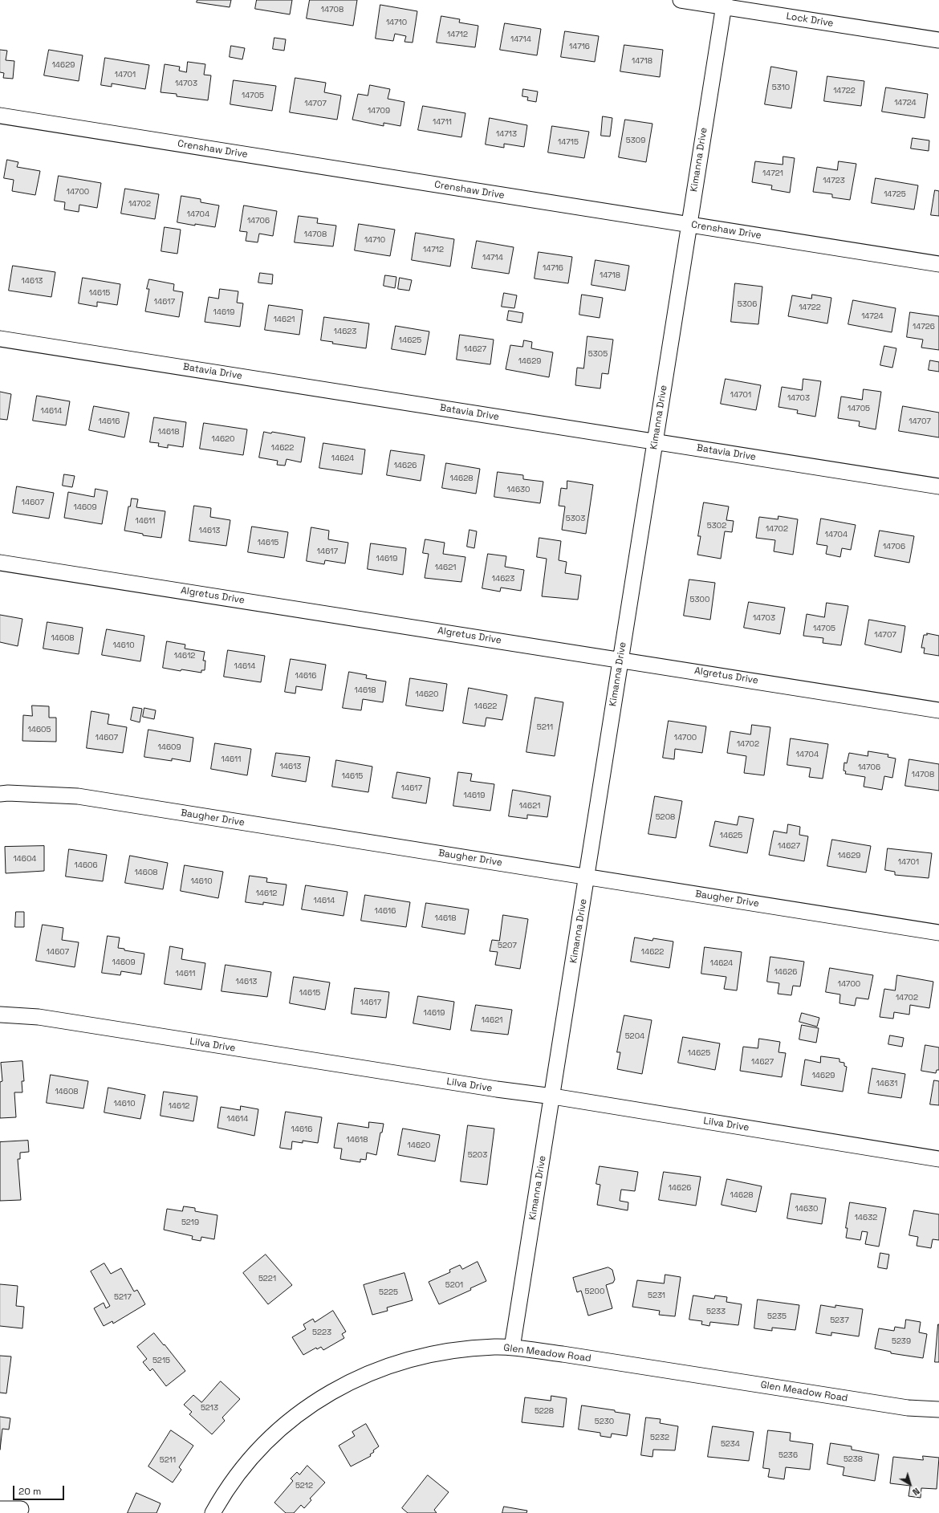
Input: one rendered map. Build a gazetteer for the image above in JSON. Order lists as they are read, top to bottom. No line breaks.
{"streets":{"street":["Lock Drive","Crenshaw Drive","Kimanna Drive","Batavia Drive","Algretus Drive","Baugher Drive","Lilva Drive","Glen Meadow Road"]},"crossings":[["Lock Drive","Kimanna Drive"],["Crenshaw Drive","Kimanna Drive"],["Kimanna Drive","Batavia Drive"],["Kimanna Drive","Algretus Drive"],["Kimanna Drive","Baugher Drive"],["Kimanna Drive","Lilva Drive"],["Kimanna Drive","Glen Meadow Road"]],"house_numbers":["14708","14710","14712","14714","14716","14718","14629","14701","14703","5310","14722","14705","14724","14707","14709","14711","14713","5309","14715","14721","14723","14700","14725","14702","14704","14706","14708","14710","14712","14714","14716","14718","14613","14615","14617","5306","14722","14619","14724","14621","14726","14623","14625","14627","5305","14629","14701","14703","14705","14614","14616","14707","14618","14620","14622","14624","14626","14628","14630","14607","14609","5303","14611","5302","14702","14613","14704","14615","14706","14617","14619","14621","14623","5300","14703","14705","14707","14608","14610","14612","14614","14616","14618","14620","14622","5211","14605","14607","14700","14702","14609","14704","14611","14613","14706","14708","14615","14617","14619","14621","5208","14625","14627","14629","14604","14701","14606","14608","14610","14612","14614","14616","14618","5207","14607","14622","14609","14624","14626","14611","14613","14700","14615","14702","14617","14619","14621","5204","14625","14627","14629","14631","14608","14610","14612","14614","14616","14618","14620","5203","14626","14628","14630","14632","5219","5221","5201","5200","5225","5231","5217","5233","5235","5237","5223","5239","5215","5213","5228","5230","5232","5234","5236","5238","5211","5212"],"scale_bar":"20 m","north":"bottom right"}
